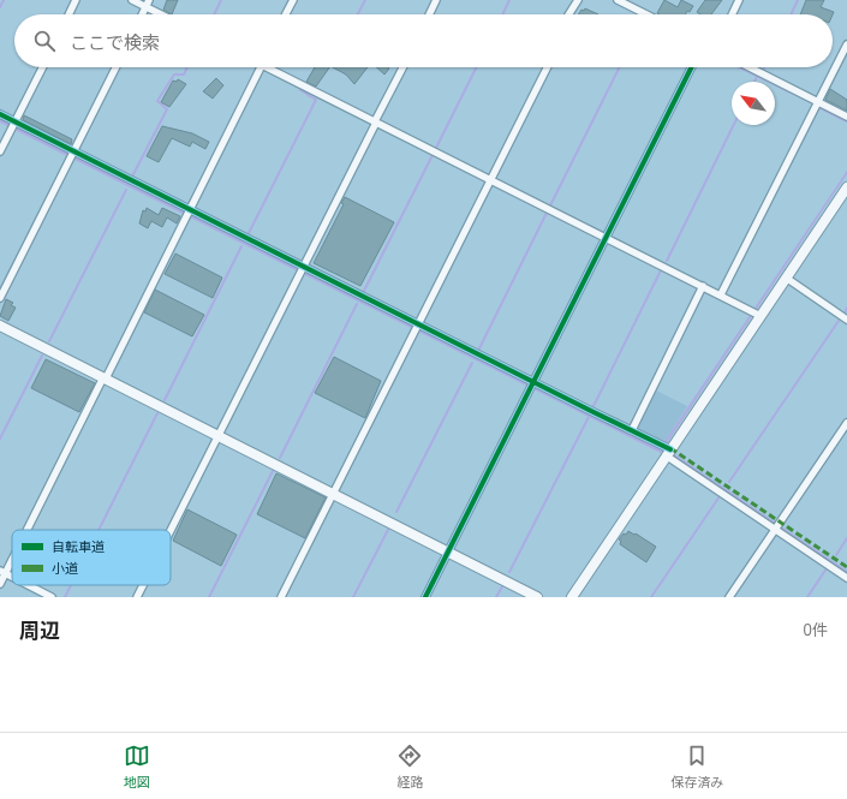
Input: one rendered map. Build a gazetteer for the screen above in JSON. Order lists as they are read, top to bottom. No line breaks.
{"legend":["自転車道","小道"],"north":"top left","page":{"search":"ここで検索","heading":["周辺","0件"],"nav":["地図","経路","保存済み"]}}
